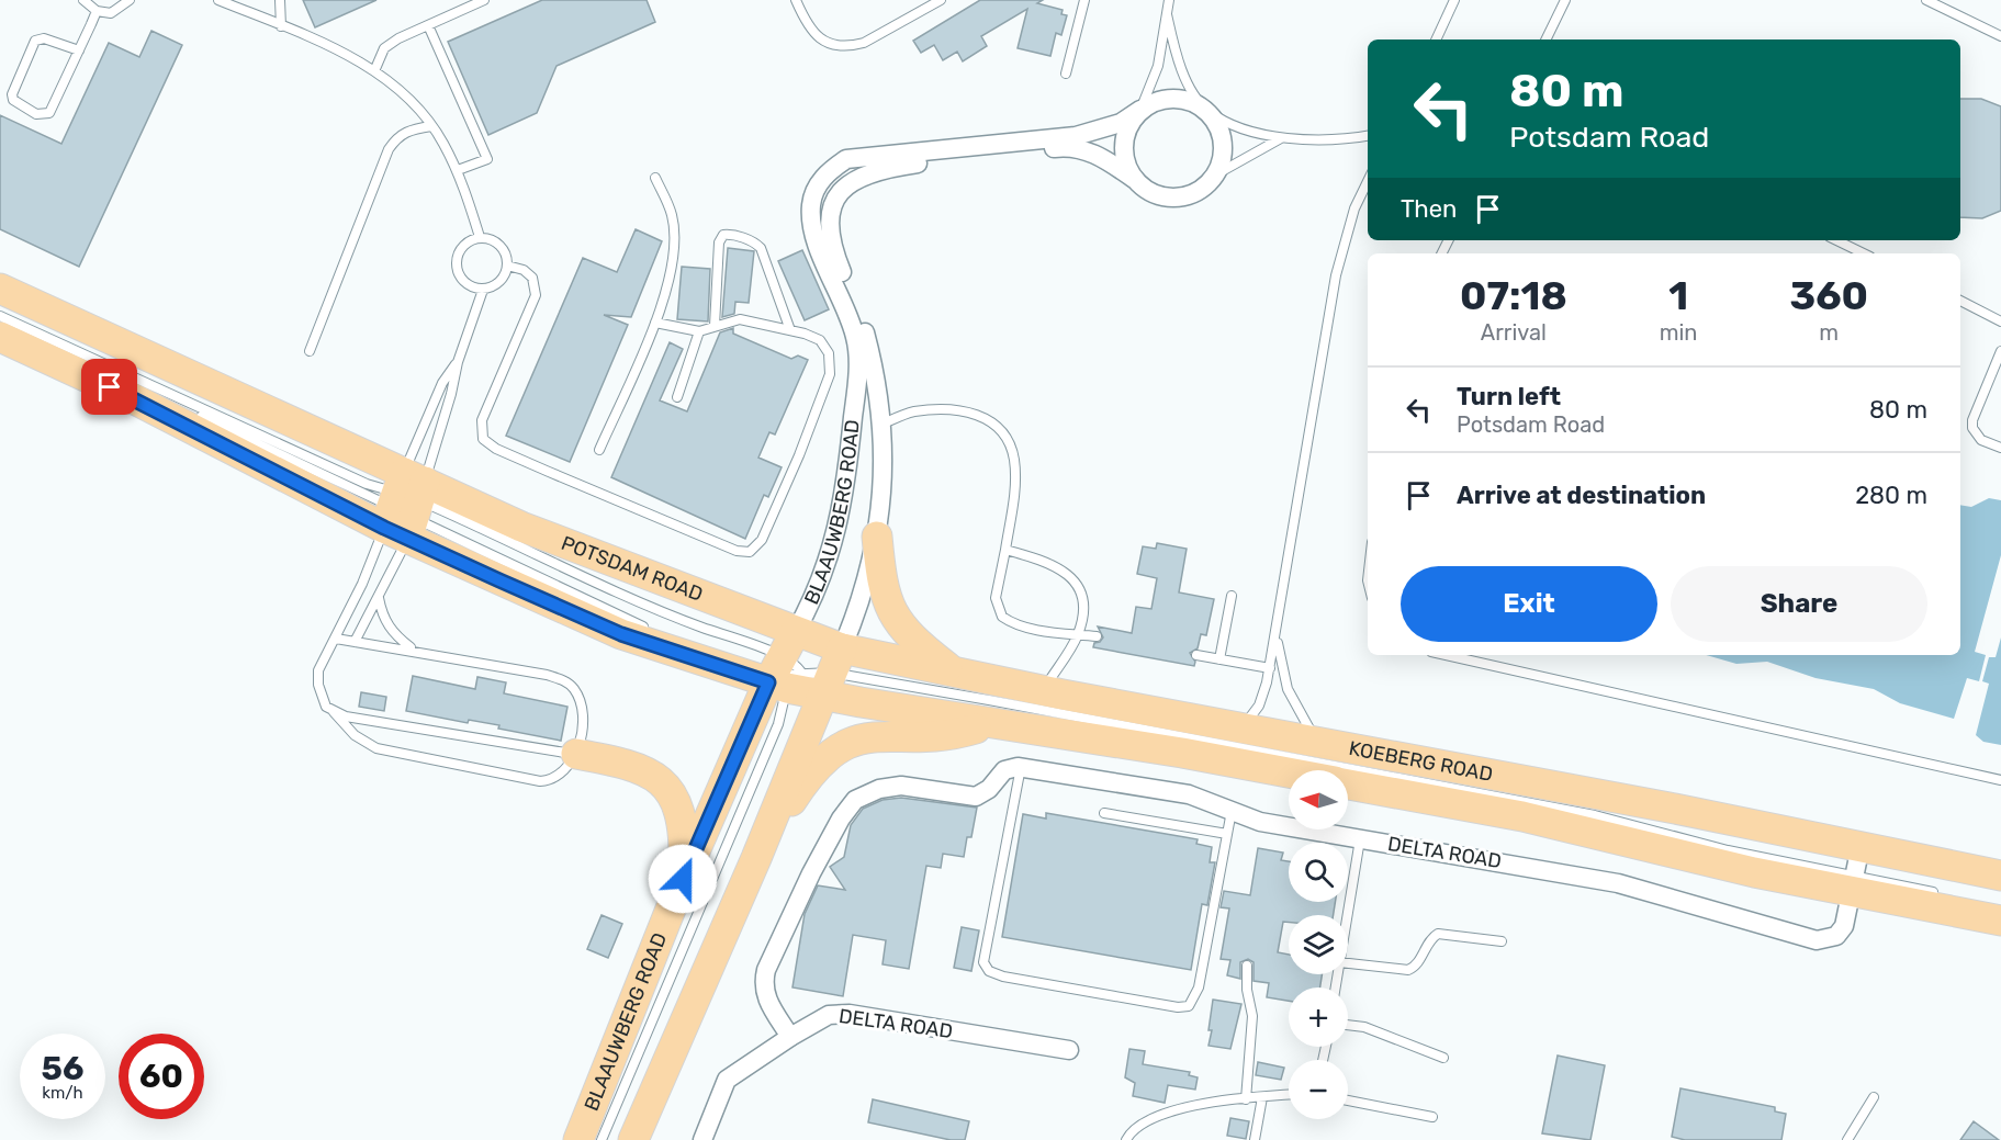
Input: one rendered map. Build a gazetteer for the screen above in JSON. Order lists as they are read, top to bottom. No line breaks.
{"streets":{"main road":["BLAAUWBERG ROAD","POTSDAM ROAD","KOEBERG ROAD"],"street":["DELTA ROAD"]},"crossings":[["BLAAUWBERG ROAD","POTSDAM ROAD"],["BLAAUWBERG ROAD","KOEBERG ROAD"],["POTSDAM ROAD","KOEBERG ROAD"],["KOEBERG ROAD","DELTA ROAD"]],"north":"left","page":{"turn":["80 m","Potsdam Road"],"then":"Then","eta":["07:18","Arrival","1","min","360","m"],"list":[{"name":"Turn left","note":"Potsdam Road","value":"80 m"},{"name":"Arrive at destination","value":"280 m"}],"buttons":["Exit","Share"],"map_buttons":["+","−"],"speed":"56 km/h","limit":"60"}}
